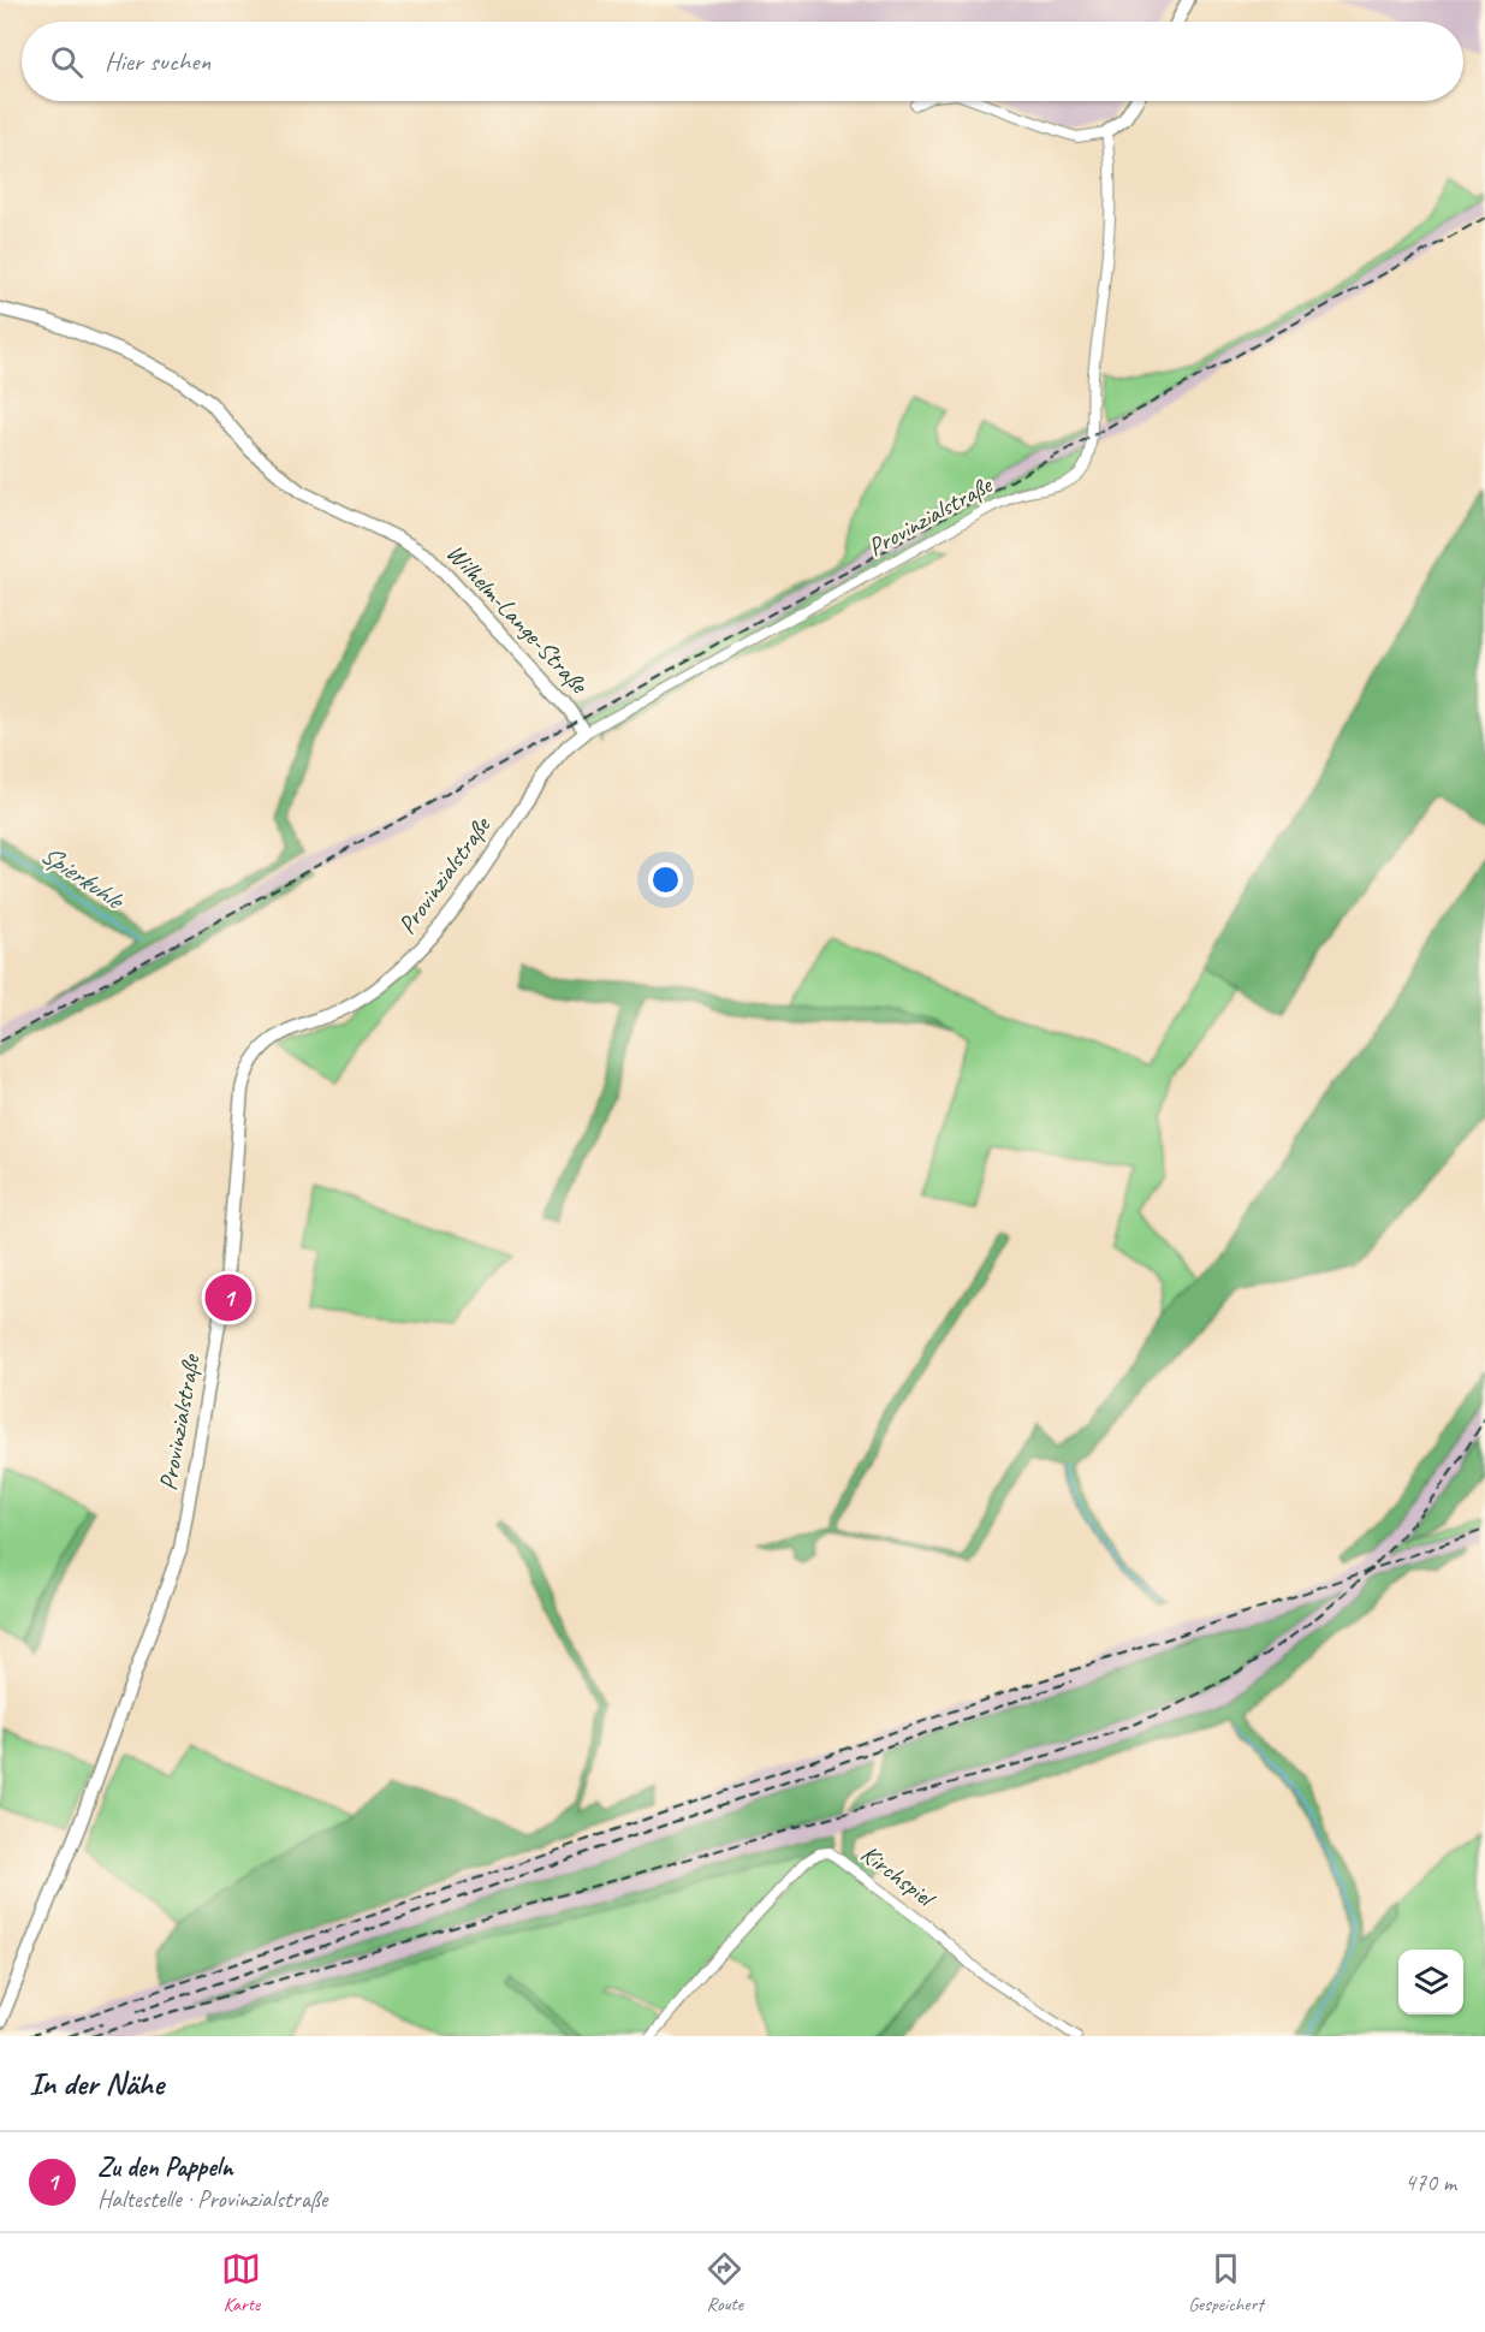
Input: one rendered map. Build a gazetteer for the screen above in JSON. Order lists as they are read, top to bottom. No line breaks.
{"streets":{"street":["Provinzialstraße","Wilhelm-Lange-Straße","Kirchspiel"]},"crossings":[["Provinzialstraße","Wilhelm-Lange-Straße"]],"water":["Spierkuhle"],"page":{"search":"Hier suchen","pins":"1","heading":"In der Nähe","list":[{"mark":"1","name":"Zu den Pappeln","note":"Haltestelle · Provinzialstraße","value":"470 m"}],"nav":["Karte","Route","Gespeichert"]}}
